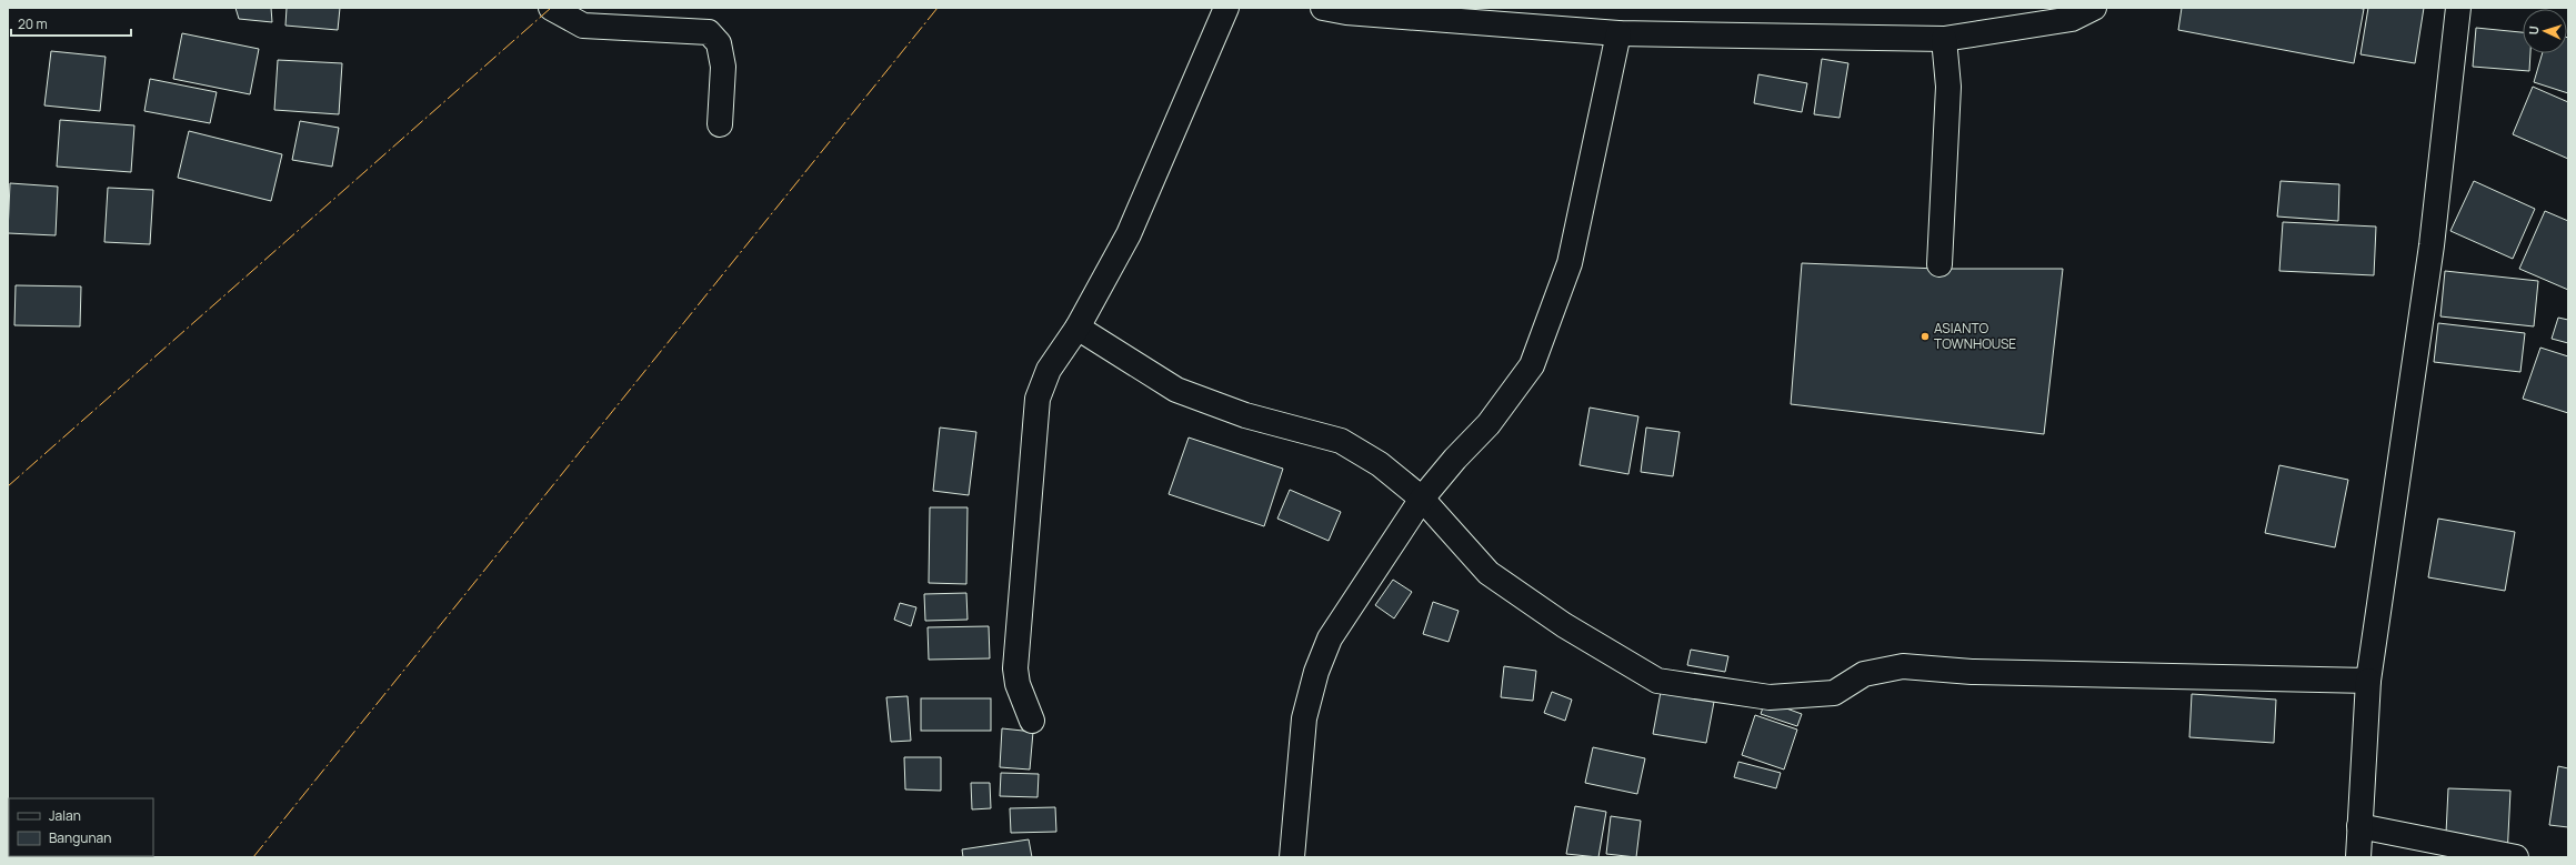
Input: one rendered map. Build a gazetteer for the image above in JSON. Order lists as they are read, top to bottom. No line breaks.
{"places":["ASIANTO TOWNHOUSE"],"legend":["Jalan","Bangunan"],"scale_bar":"20 m","north":"left"}
